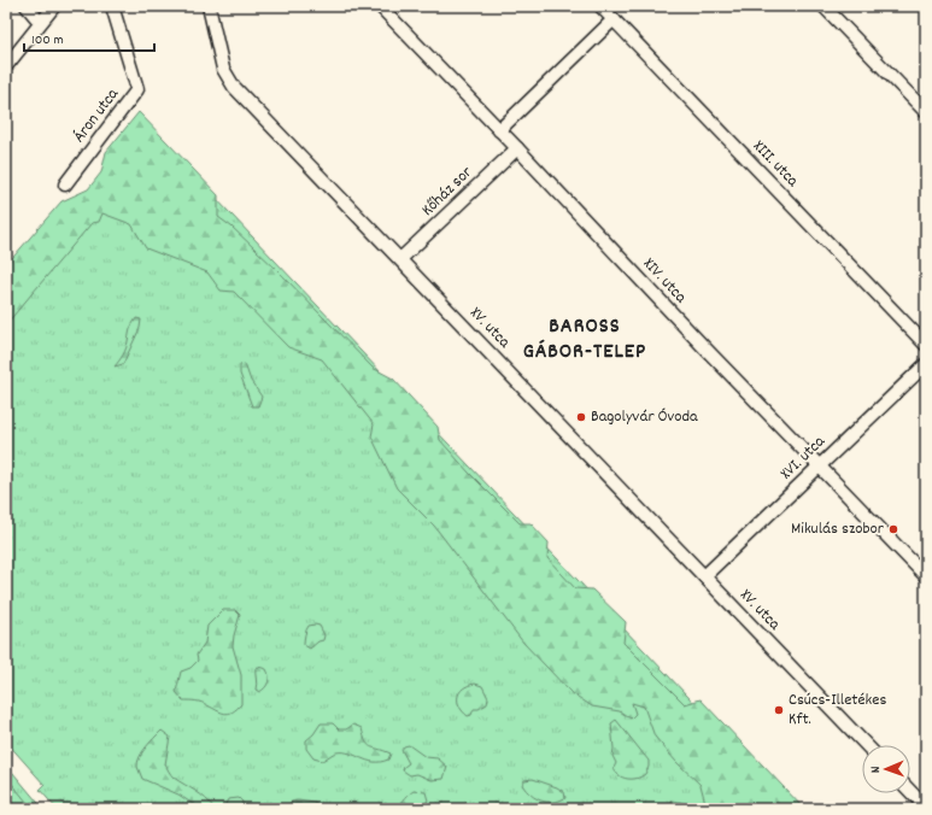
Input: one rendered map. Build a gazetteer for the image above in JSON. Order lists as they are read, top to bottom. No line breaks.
{"streets":{"street":["Áron utca","XIII. utca","Kőház sor","XIV. utca","XV. utca","XVI. utca"]},"crossings":[["Kőház sor","XIV. utca"],["Kőház sor","XV. utca"],["XIV. utca","XVI. utca"],["XV. utca","XVI. utca"]],"districts":["BAROSS GÁBOR-TELEP"],"places":["Bagolyvár Óvoda","Mikulás szobor","Csúcs-Illetékes Kft."],"scale_bar":"100 m","north":"left"}
